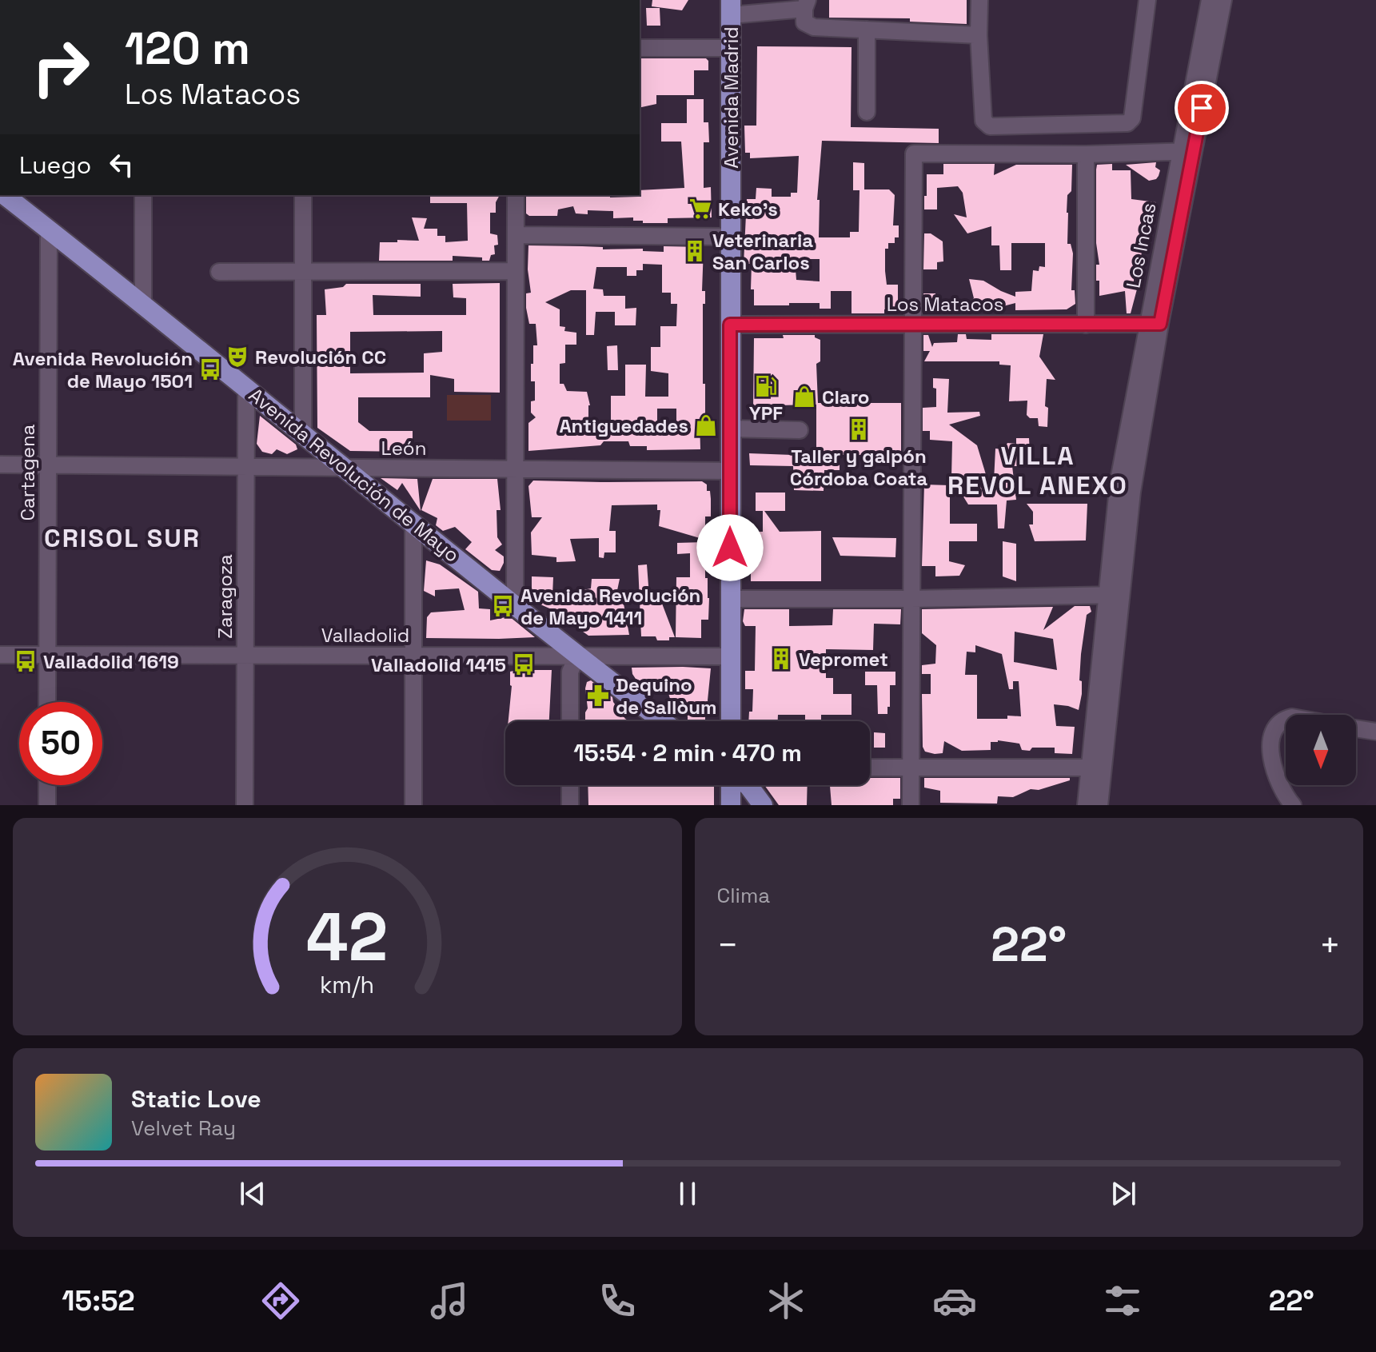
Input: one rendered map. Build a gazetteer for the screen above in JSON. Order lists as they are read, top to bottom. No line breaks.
{"streets":{"main road":["Avenida Madrid","Avenida Revolución de Mayo"],"street":["Los Incas","Los Matacos","León","Cartagena","Zaragoza","Valladolid"]},"crossings":[["Avenida Madrid","Los Matacos"],["Avenida Madrid","León"],["Avenida Madrid","Valladolid"],["Los Incas","Los Matacos"],["León","Cartagena"],["León","Avenida Revolución de Mayo"],["León","Zaragoza"],["Cartagena","Avenida Revolución de Mayo"],["Cartagena","Valladolid"],["Avenida Revolución de Mayo","Zaragoza"],["Avenida Revolución de Mayo","Valladolid"],["Zaragoza","Valladolid"]],"districts":["VILLA REVOL ANEXO","CRISOL SUR"],"places":{"supermarket":["Keko's"],"building":["Veterinaria San Carlos","Taller y galpón Córdoba Coata","Vepromet"],"theatre":["Revolución CC"],"bus stop":["Avenida Revolución de Mayo 1501","Avenida Revolución de Mayo 1411","Valladolid 1619","Valladolid 1415"],"fuel station":["YPF"],"shop":["Claro","Antiguedades"],"pharmacy":["Dequino de Sallòum"]},"north":"bottom","page":{"turn":["120 m","Los Matacos"],"then":"Luego","limit":"50","trip":"15:54 · 2 min · 470 m","tile":"Clima","heat":["−","22°","+"],"song":["Static Love","Velvet Ray"],"tabs":["15:52","22°"],"gauge":["42","km/h"]}}
